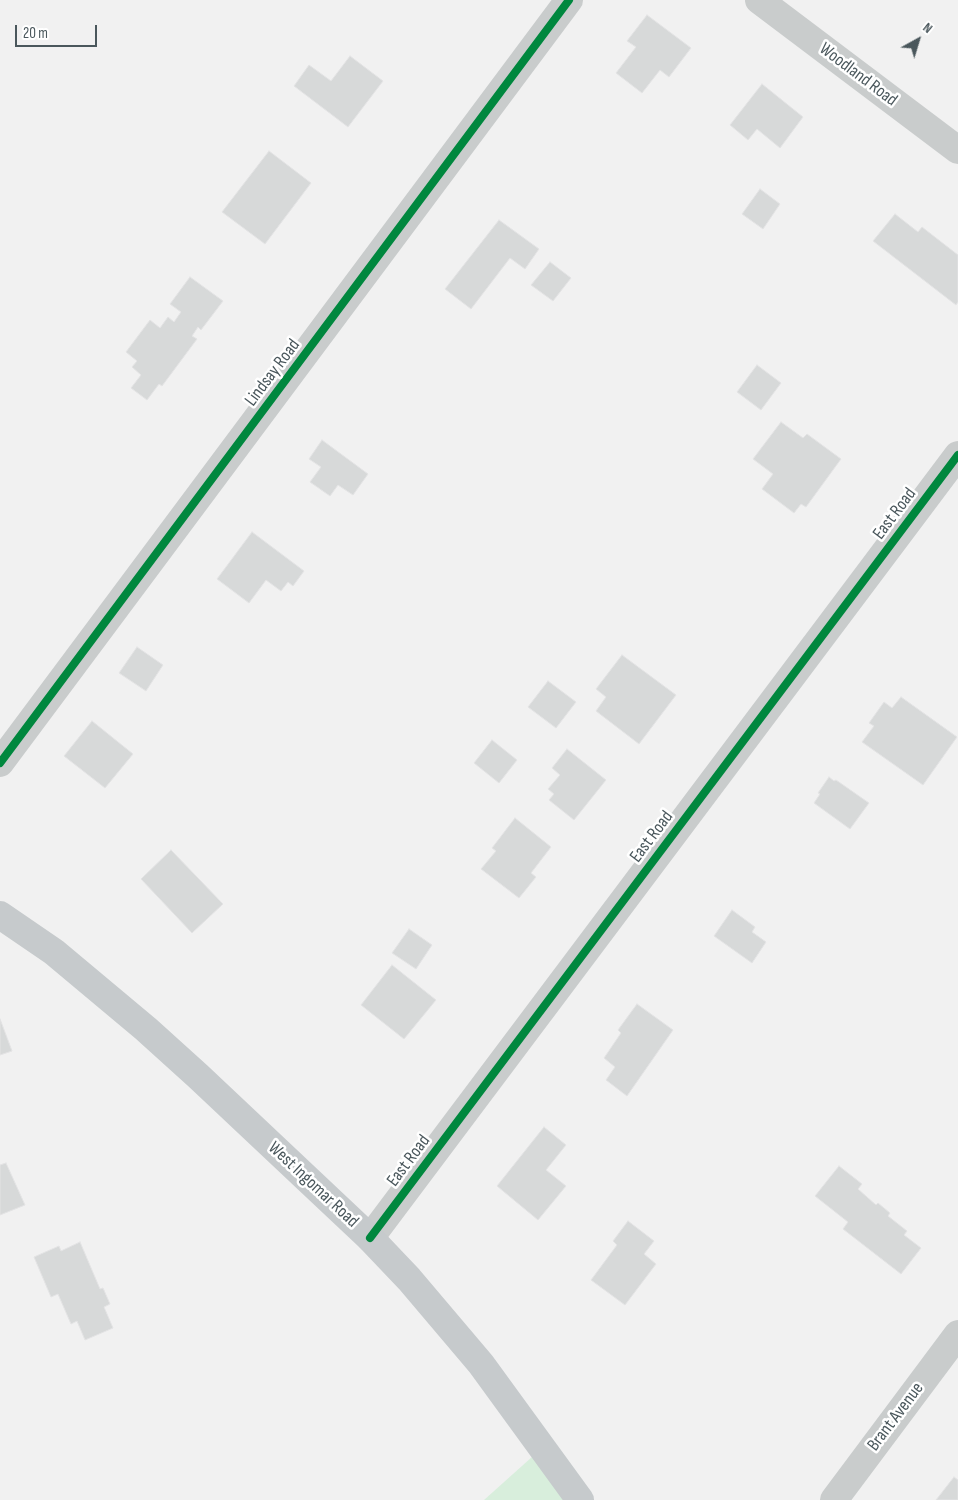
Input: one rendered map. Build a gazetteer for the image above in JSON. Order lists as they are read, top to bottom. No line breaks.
{"streets":{"main road":["West Ingomar Road"],"street":["Woodland Road","Lindsay Road","East Road","Brant Avenue"]},"crossings":[["East Road","West Ingomar Road"]],"scale_bar":"20 m","north":"top right"}
